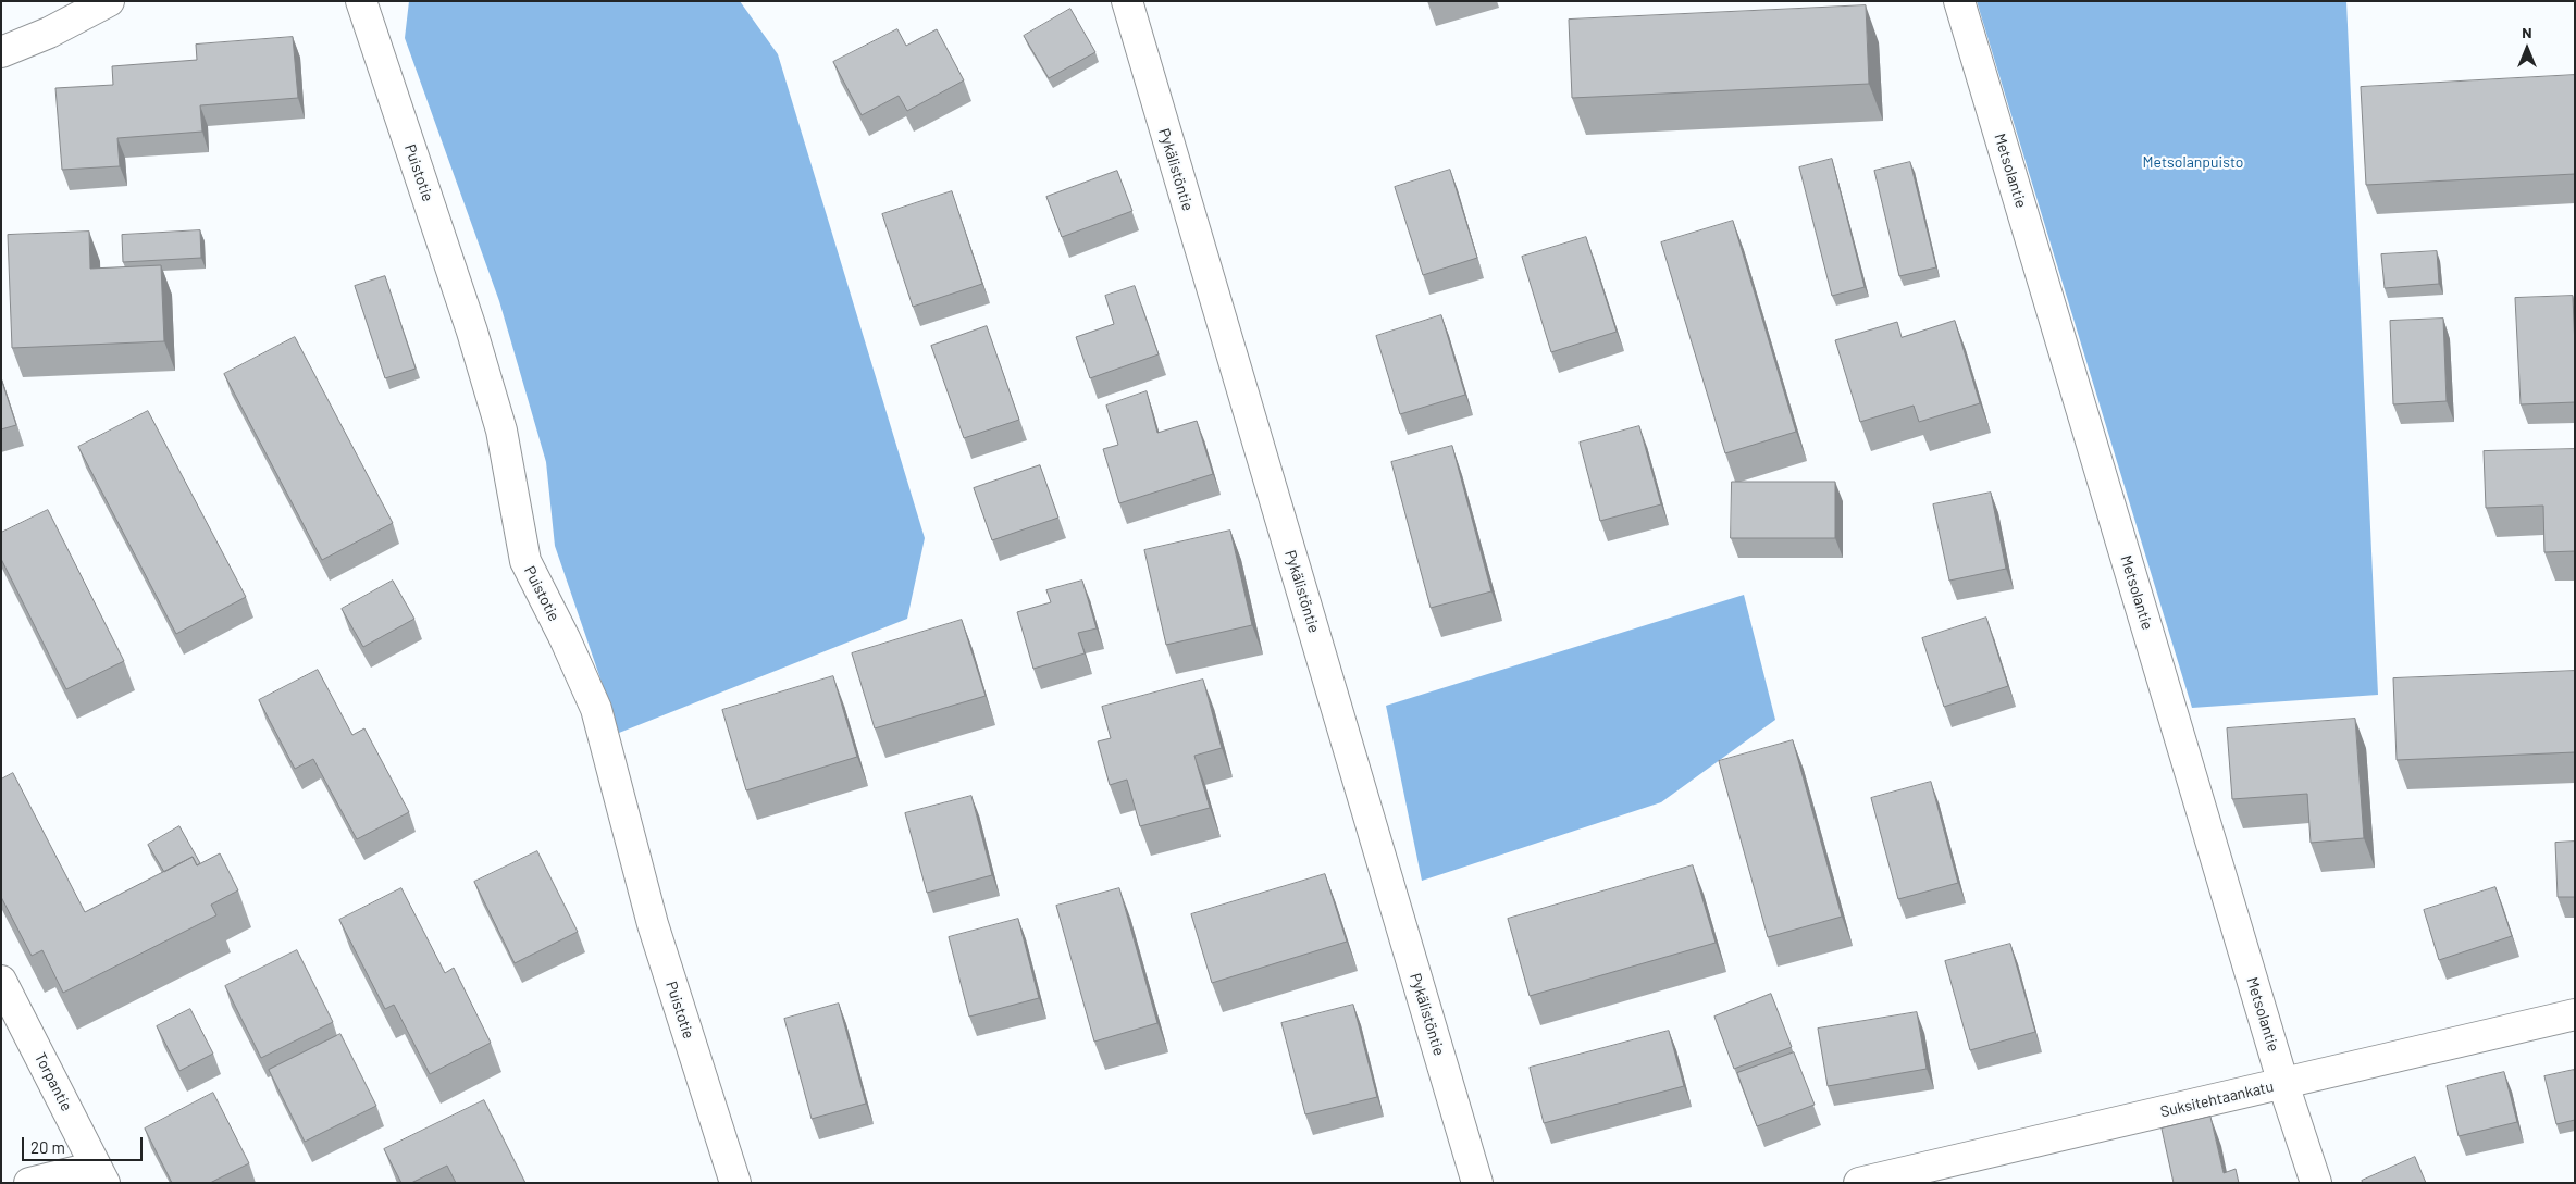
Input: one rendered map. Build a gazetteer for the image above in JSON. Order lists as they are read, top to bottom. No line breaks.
{"streets":{"street":["Pykälistöntie","Metsolantie","Puistotie","Torpantie","Suksitehtaankatu"]},"crossings":[["Metsolantie","Suksitehtaankatu"]],"parks":["Metsolanpuisto"],"scale_bar":"20 m","north":"top"}
